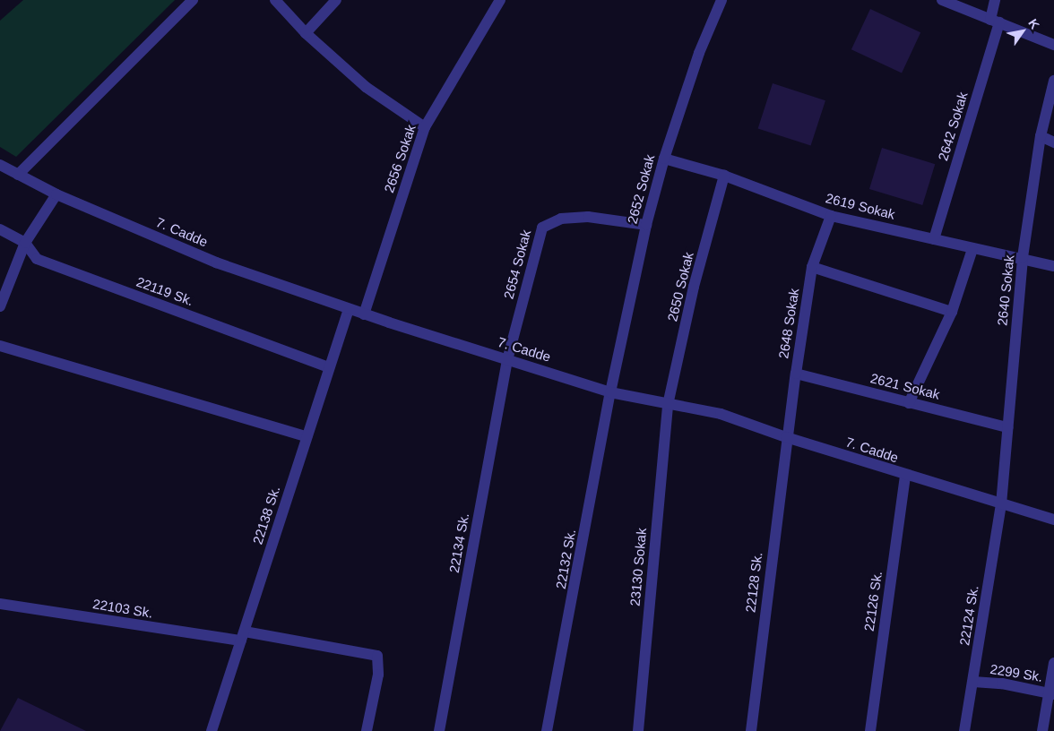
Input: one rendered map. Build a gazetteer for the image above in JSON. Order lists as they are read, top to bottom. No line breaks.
{"streets":{"street":["2642 Sokak","2656 Sokak","2652 Sokak","2619 Sokak","7. Cadde","2654 Sokak","2650 Sokak","2640 Sokak","22119 Sk.","2648 Sokak","2621 Sokak","22138 Sk.","22134 Sk.","22132 Sk.","23130 Sokak","22128 Sk.","22126 Sk.","22103 Sk.","22124 Sk.","2299 Sk."]},"crossings":[["2642 Sokak","2619 Sokak"],["2656 Sokak","7. Cadde"],["2652 Sokak","2619 Sokak"],["2652 Sokak","7. Cadde"],["2652 Sokak","2654 Sokak"],["2652 Sokak","22132 Sk."],["2619 Sokak","2650 Sokak"],["2619 Sokak","2640 Sokak"],["2619 Sokak","2648 Sokak"],["7. Cadde","2654 Sokak"],["7. Cadde","2650 Sokak"],["7. Cadde","2640 Sokak"],["7. Cadde","2648 Sokak"],["7. Cadde","22138 Sk."],["7. Cadde","22134 Sk."],["7. Cadde","22132 Sk."],["7. Cadde","23130 Sokak"],["7. Cadde","22128 Sk."],["7. Cadde","22126 Sk."],["7. Cadde","22124 Sk."],["2654 Sokak","22134 Sk."],["2650 Sokak","23130 Sokak"],["2640 Sokak","2621 Sokak"],["2640 Sokak","22124 Sk."],["22119 Sk.","22138 Sk."],["2648 Sokak","2621 Sokak"],["2648 Sokak","22128 Sk."],["22138 Sk.","22103 Sk."],["22124 Sk.","2299 Sk."]],"north":"top right"}
